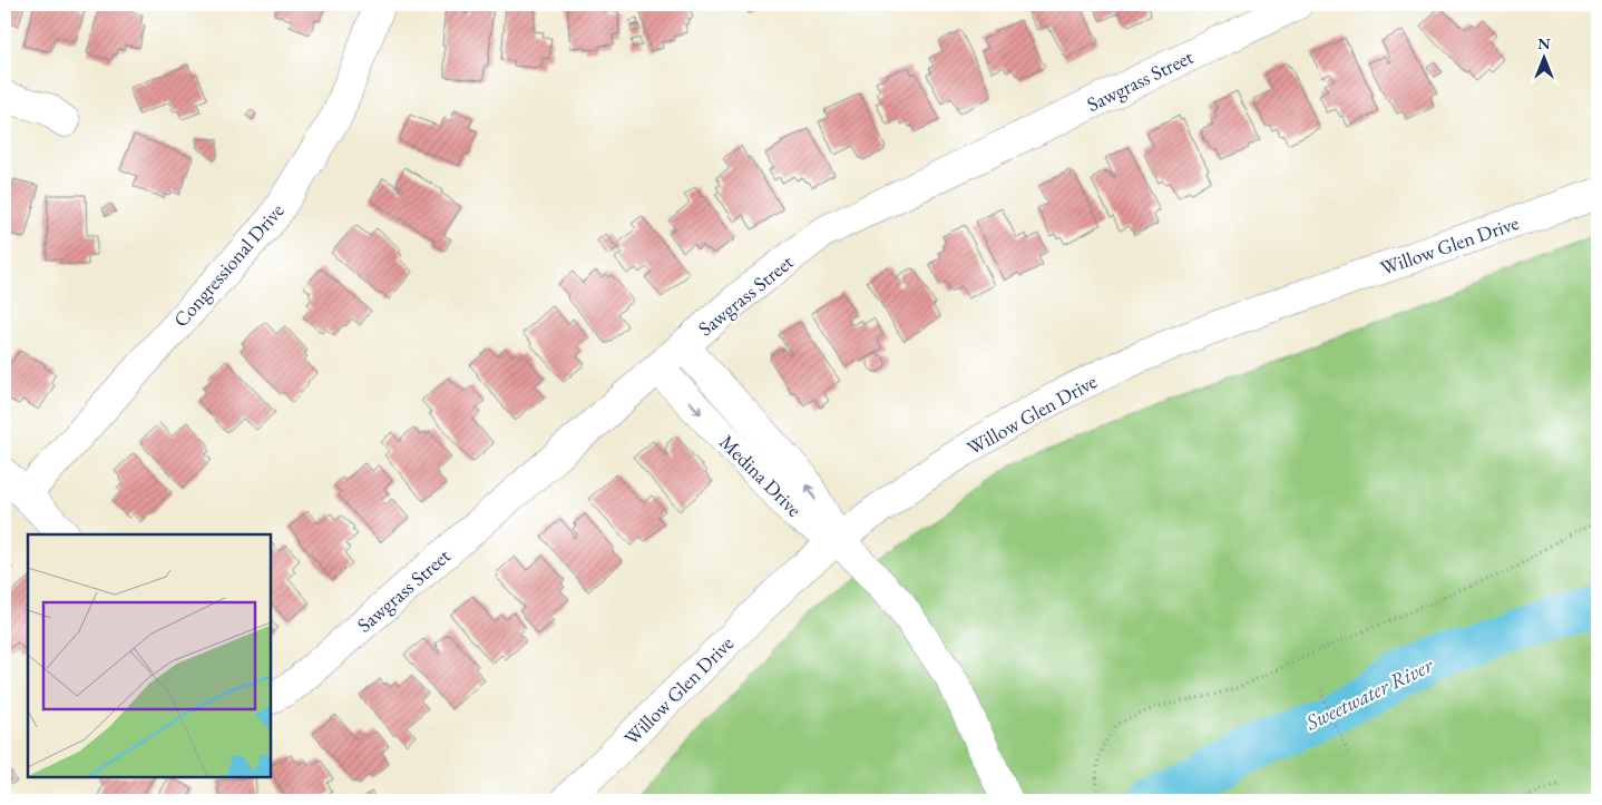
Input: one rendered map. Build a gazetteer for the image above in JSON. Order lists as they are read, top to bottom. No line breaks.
{"streets":{"street":["Sawgrass Street","Willow Glen Drive","Congressional Drive","Medina Drive"]},"crossings":[["Sawgrass Street","Medina Drive"],["Willow Glen Drive","Medina Drive"]],"water":["Sweetwater River"],"north":"top"}
